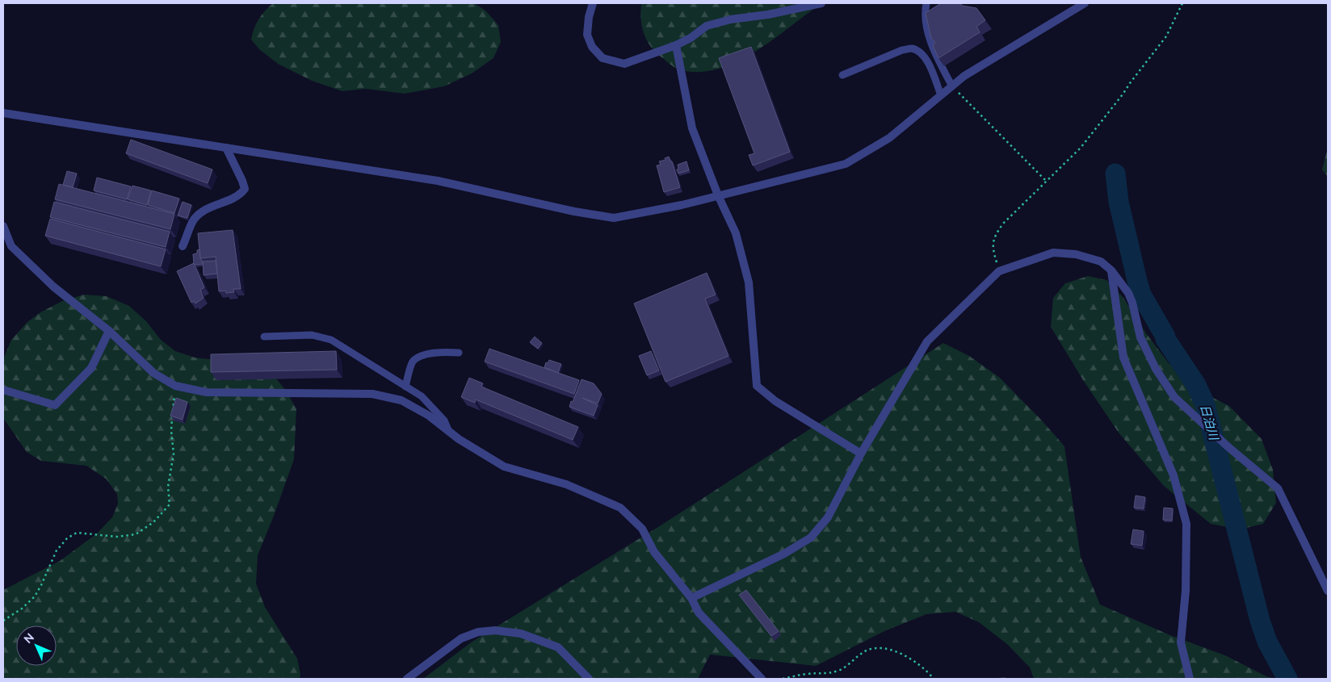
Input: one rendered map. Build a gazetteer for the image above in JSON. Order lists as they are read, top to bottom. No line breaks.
{"water":["日泊川"],"north":"top left"}
